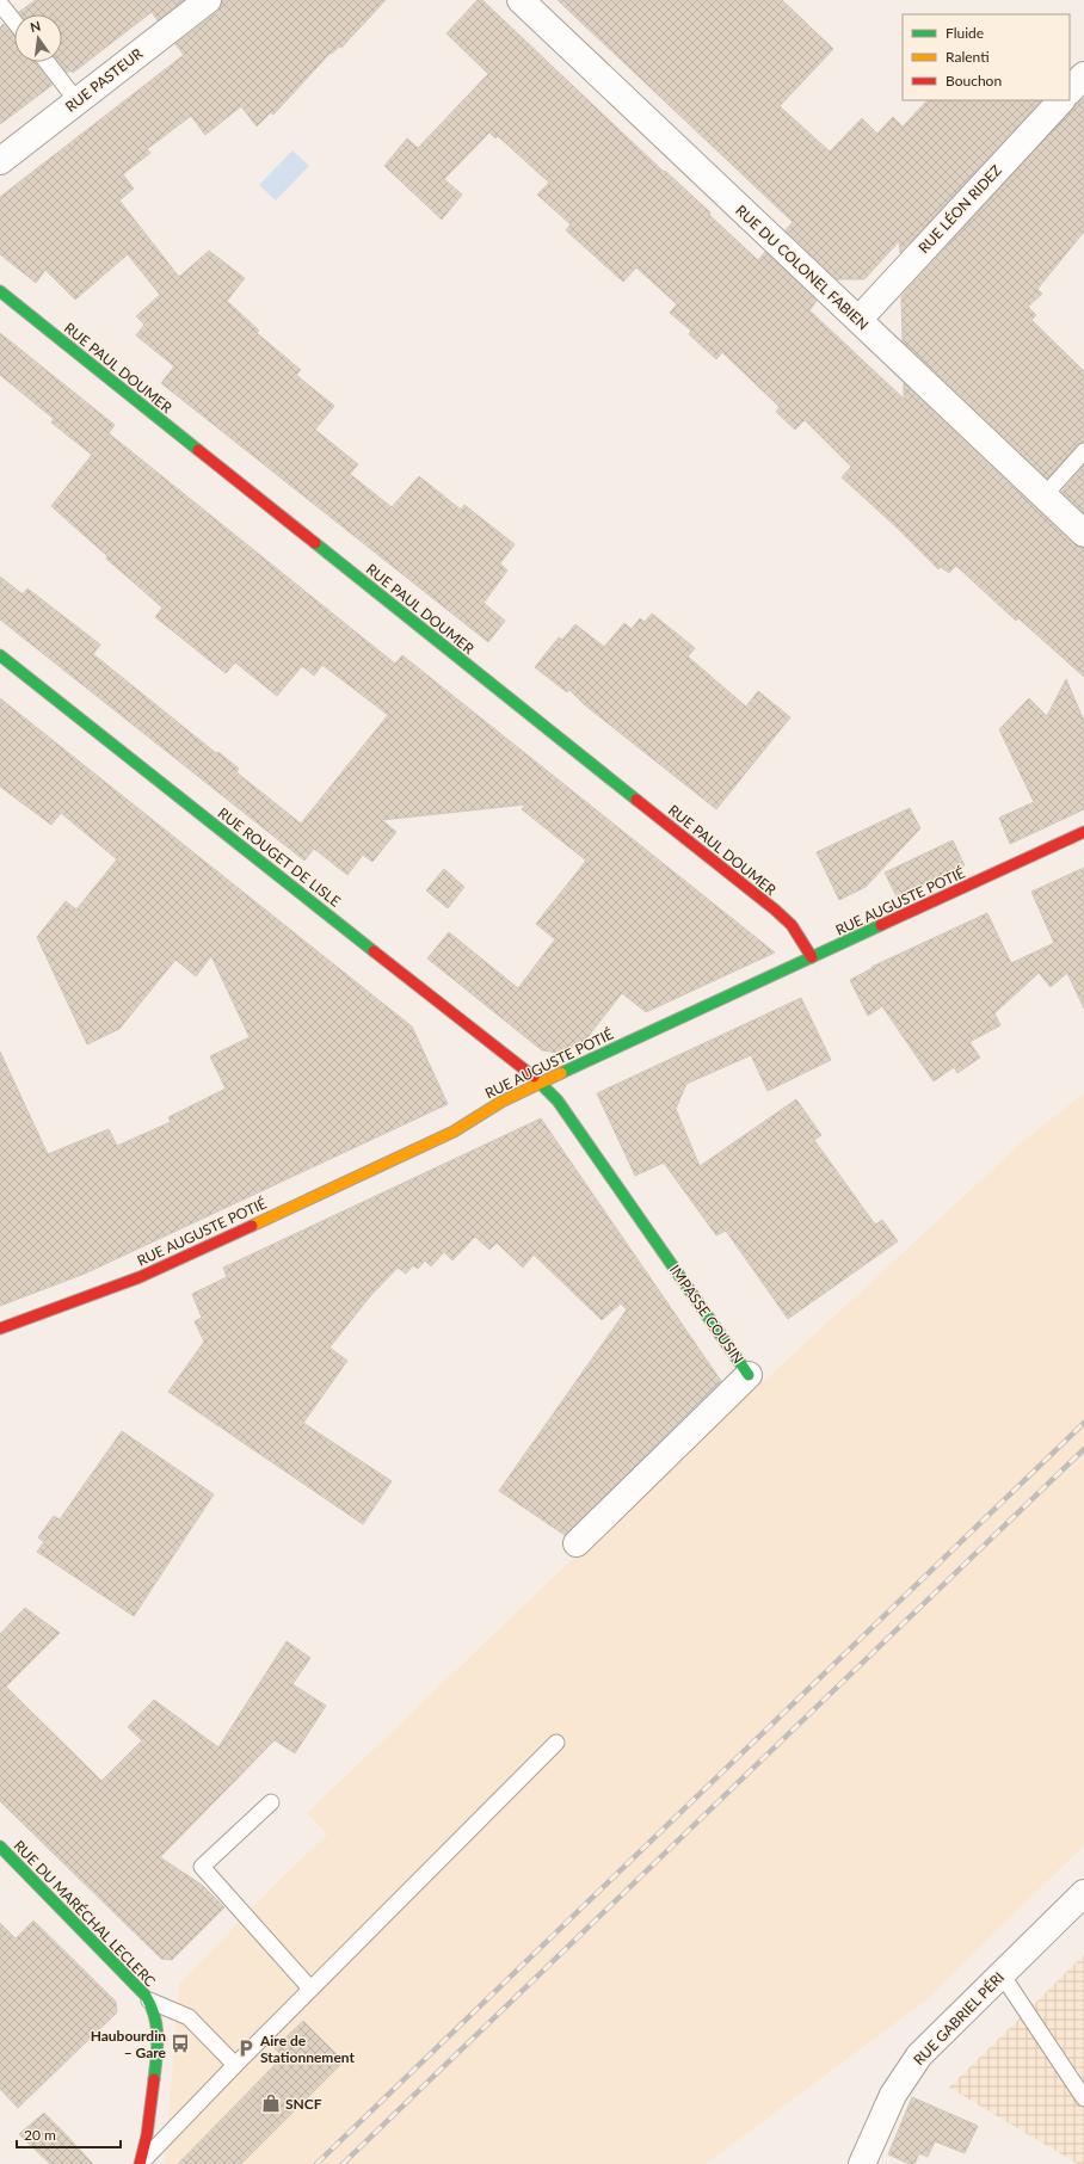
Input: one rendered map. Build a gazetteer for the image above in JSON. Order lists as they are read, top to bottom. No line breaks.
{"streets":{"street":["RUE PASTEUR","RUE LÉON RIDEZ","RUE DU COLONEL FABIEN","RUE PAUL DOUMER","RUE ROUGET DE LISLE","RUE AUGUSTE POTIÉ","IMPASSE COUSIN","RUE DU MARÉCHAL LECLERC","RUE GABRIEL PÉRI"]},"crossings":[["RUE LÉON RIDEZ","RUE DU COLONEL FABIEN"],["RUE PAUL DOUMER","RUE AUGUSTE POTIÉ"],["RUE ROUGET DE LISLE","RUE AUGUSTE POTIÉ"],["RUE ROUGET DE LISLE","IMPASSE COUSIN"],["RUE AUGUSTE POTIÉ","IMPASSE COUSIN"]],"places":{"bus stop":["Haubourdin – Gare"],"parking":["Aire de Stationnement"],"shop":["SNCF"]},"legend":["Fluide","Ralenti","Bouchon"],"scale_bar":"20 m","north":"top"}
